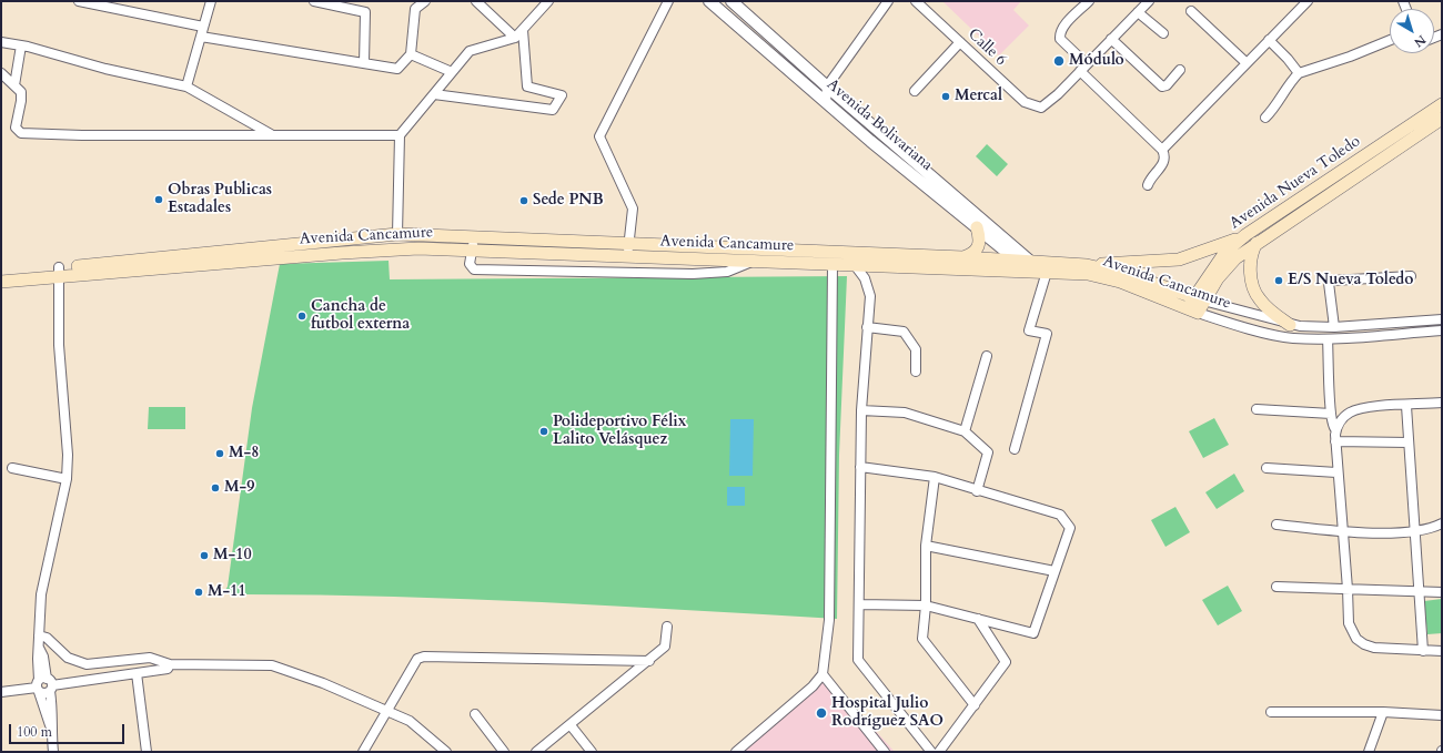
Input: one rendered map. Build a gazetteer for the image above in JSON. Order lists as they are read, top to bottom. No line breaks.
{"streets":{"main road":["Avenida Nueva Toledo","Avenida Cancamure"],"street":["Calle 6","Avenida Bolivariana"]},"crossings":[["Avenida Bolivariana","Avenida Cancamure"],["Avenida Nueva Toledo","Avenida Cancamure"]],"places":["Módulo","Mercal","Obras Publicas Estadales","Sede PNB","E/S Nueva Toledo","Cancha de futbol externa","Polideportivo Félix Lalito Velásquez","M-8","M-9","M-10","M-11","Hospital Julio Rodríguez SAO"],"scale_bar":"100 m","north":"bottom right"}
